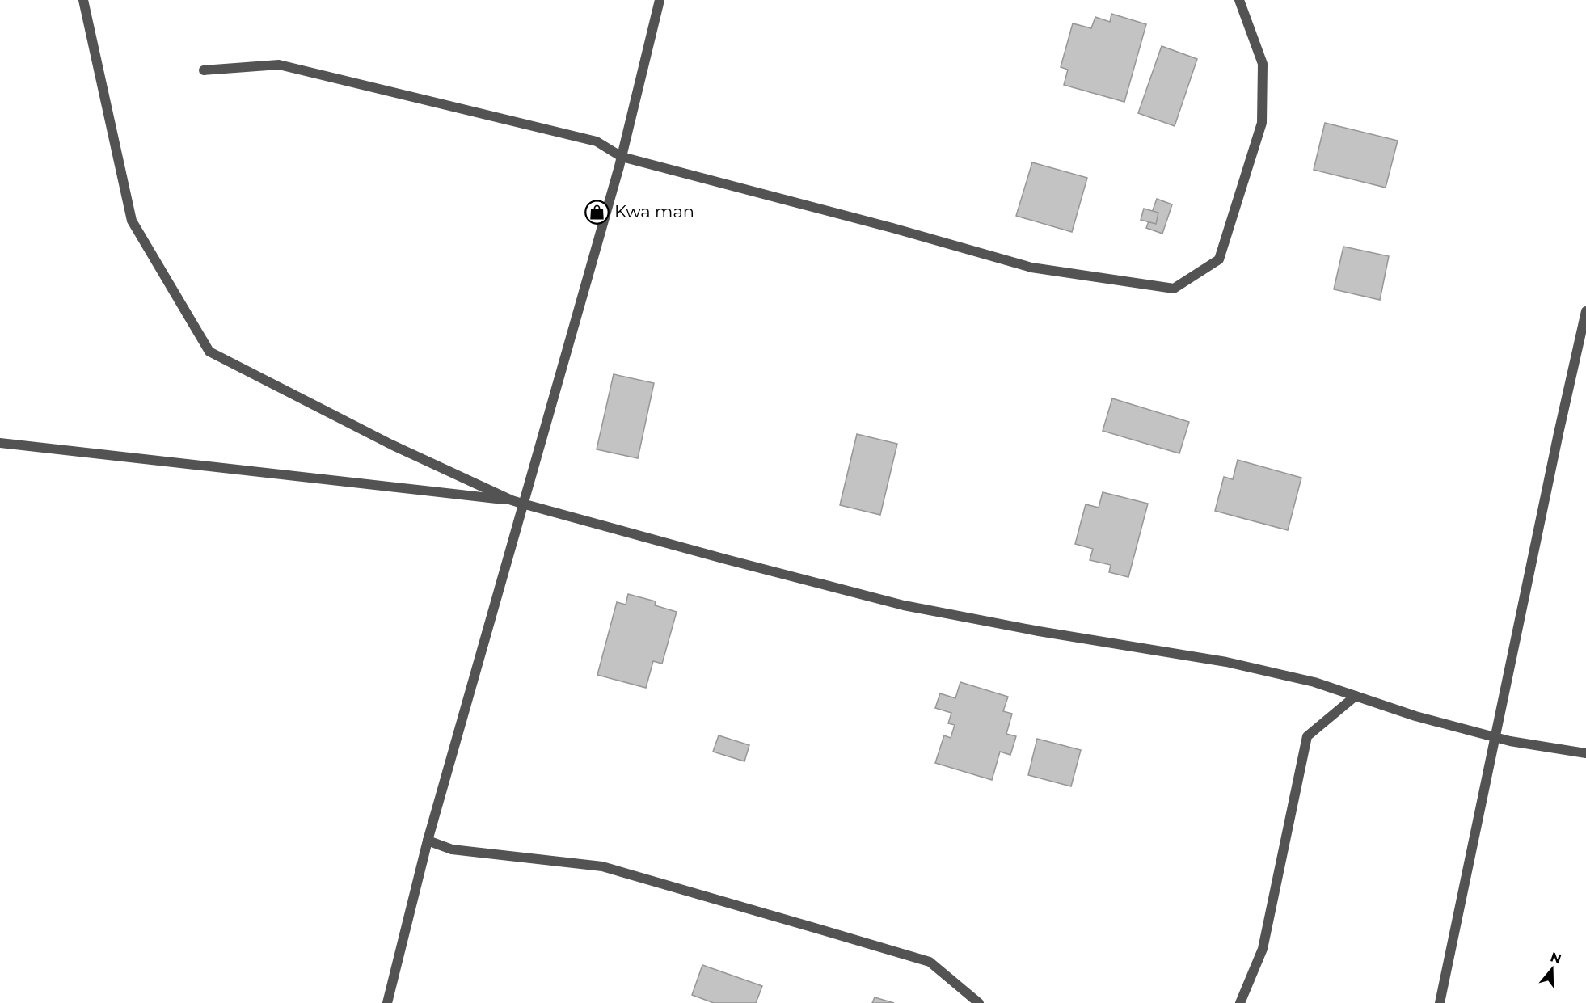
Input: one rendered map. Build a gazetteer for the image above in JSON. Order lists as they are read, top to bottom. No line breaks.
{"places":{"shop":["Kwa man"]},"north":"top"}
